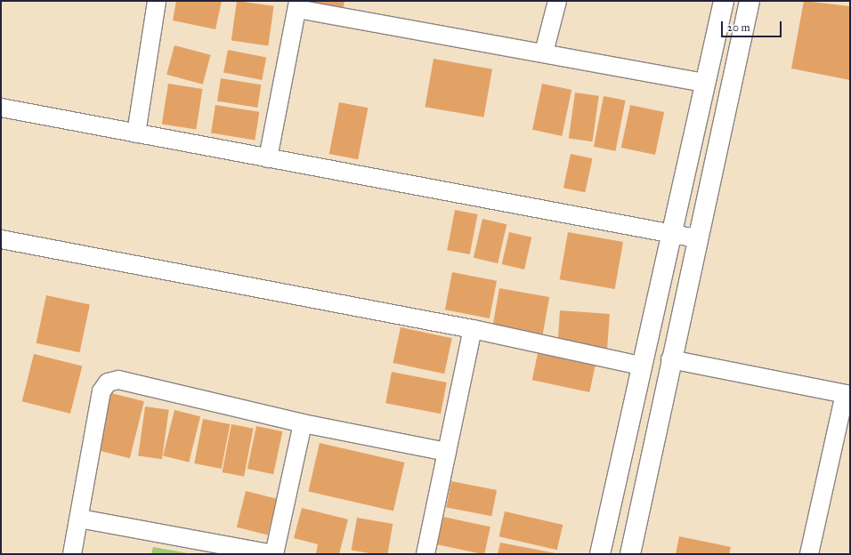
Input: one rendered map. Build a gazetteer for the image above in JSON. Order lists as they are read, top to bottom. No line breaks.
{"scale_bar":"20 m"}
